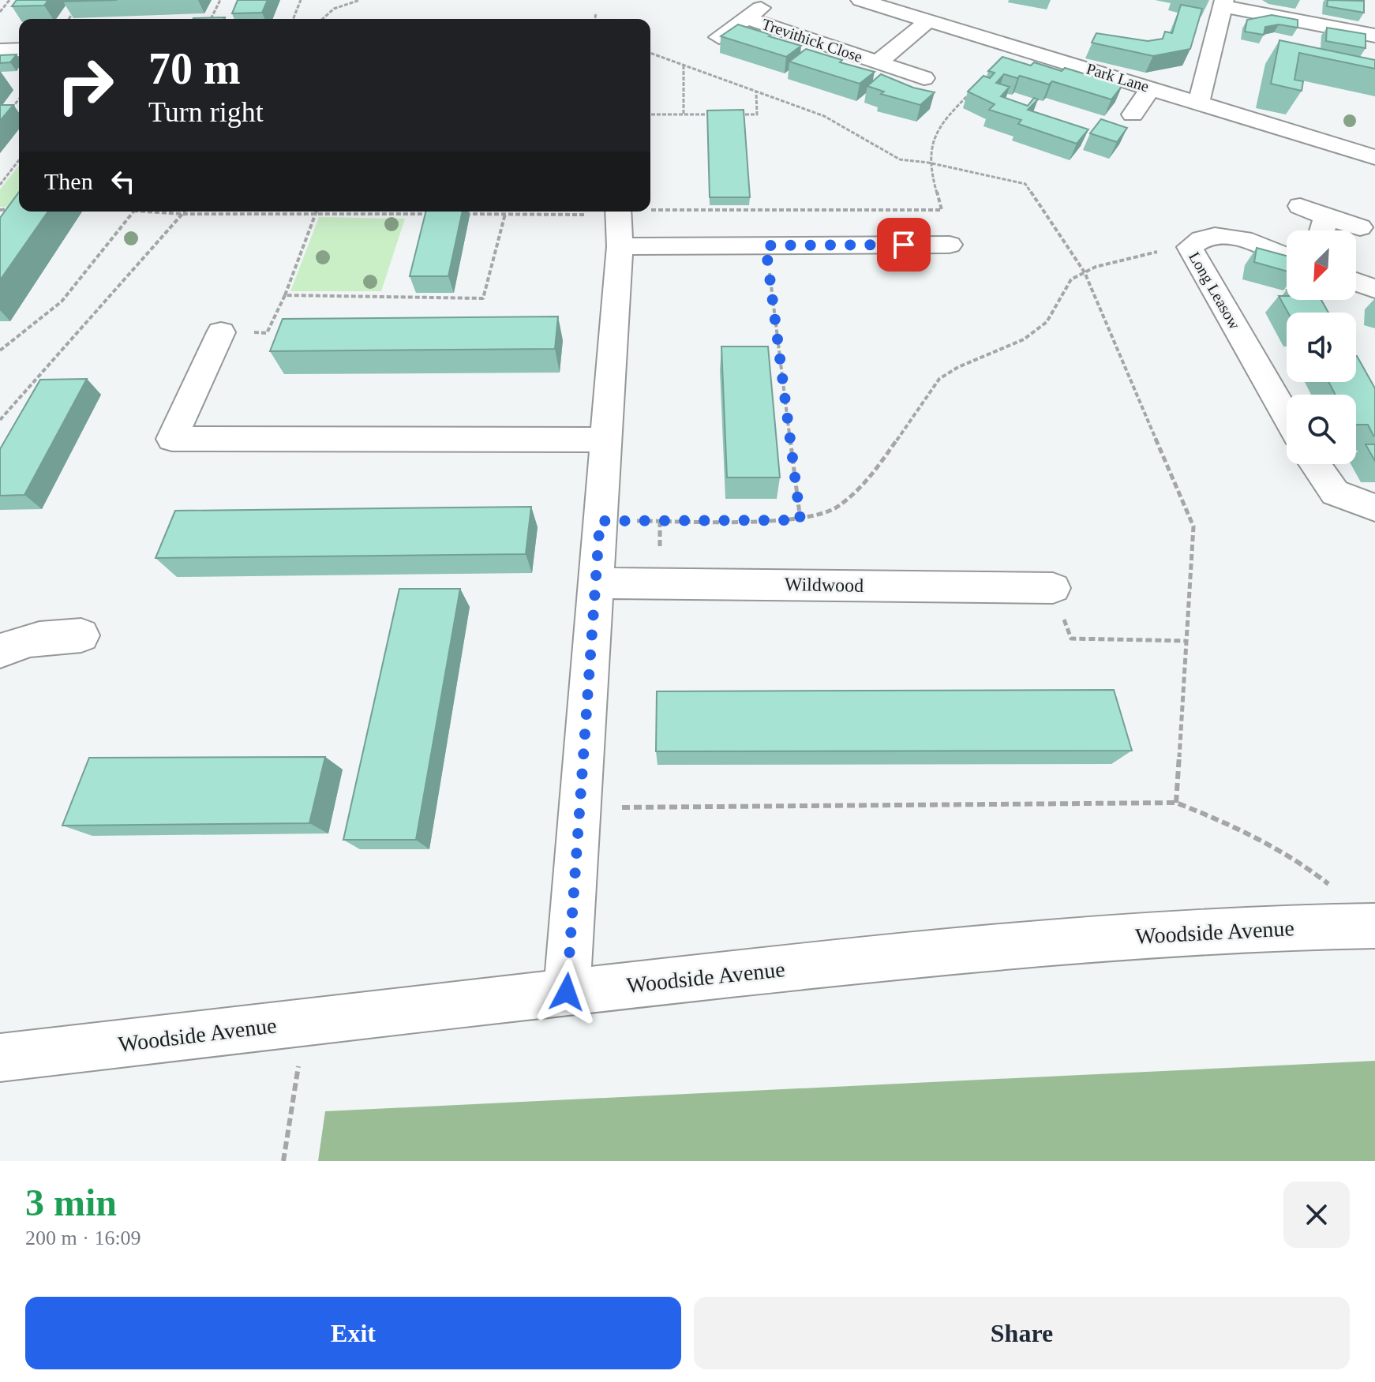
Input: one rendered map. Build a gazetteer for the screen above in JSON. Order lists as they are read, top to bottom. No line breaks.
{"streets":{"street":["Trevithick Close","Park Lane","Long Leasow","Wildwood","Woodside Avenue"]},"crossings":[["Trevithick Close","Park Lane"]],"north":"bottom left","page":{"turn":["70 m","Turn right"],"then":"Then","heading":["3 min","200 m · 16:09"],"buttons":["Exit","Share"]}}
